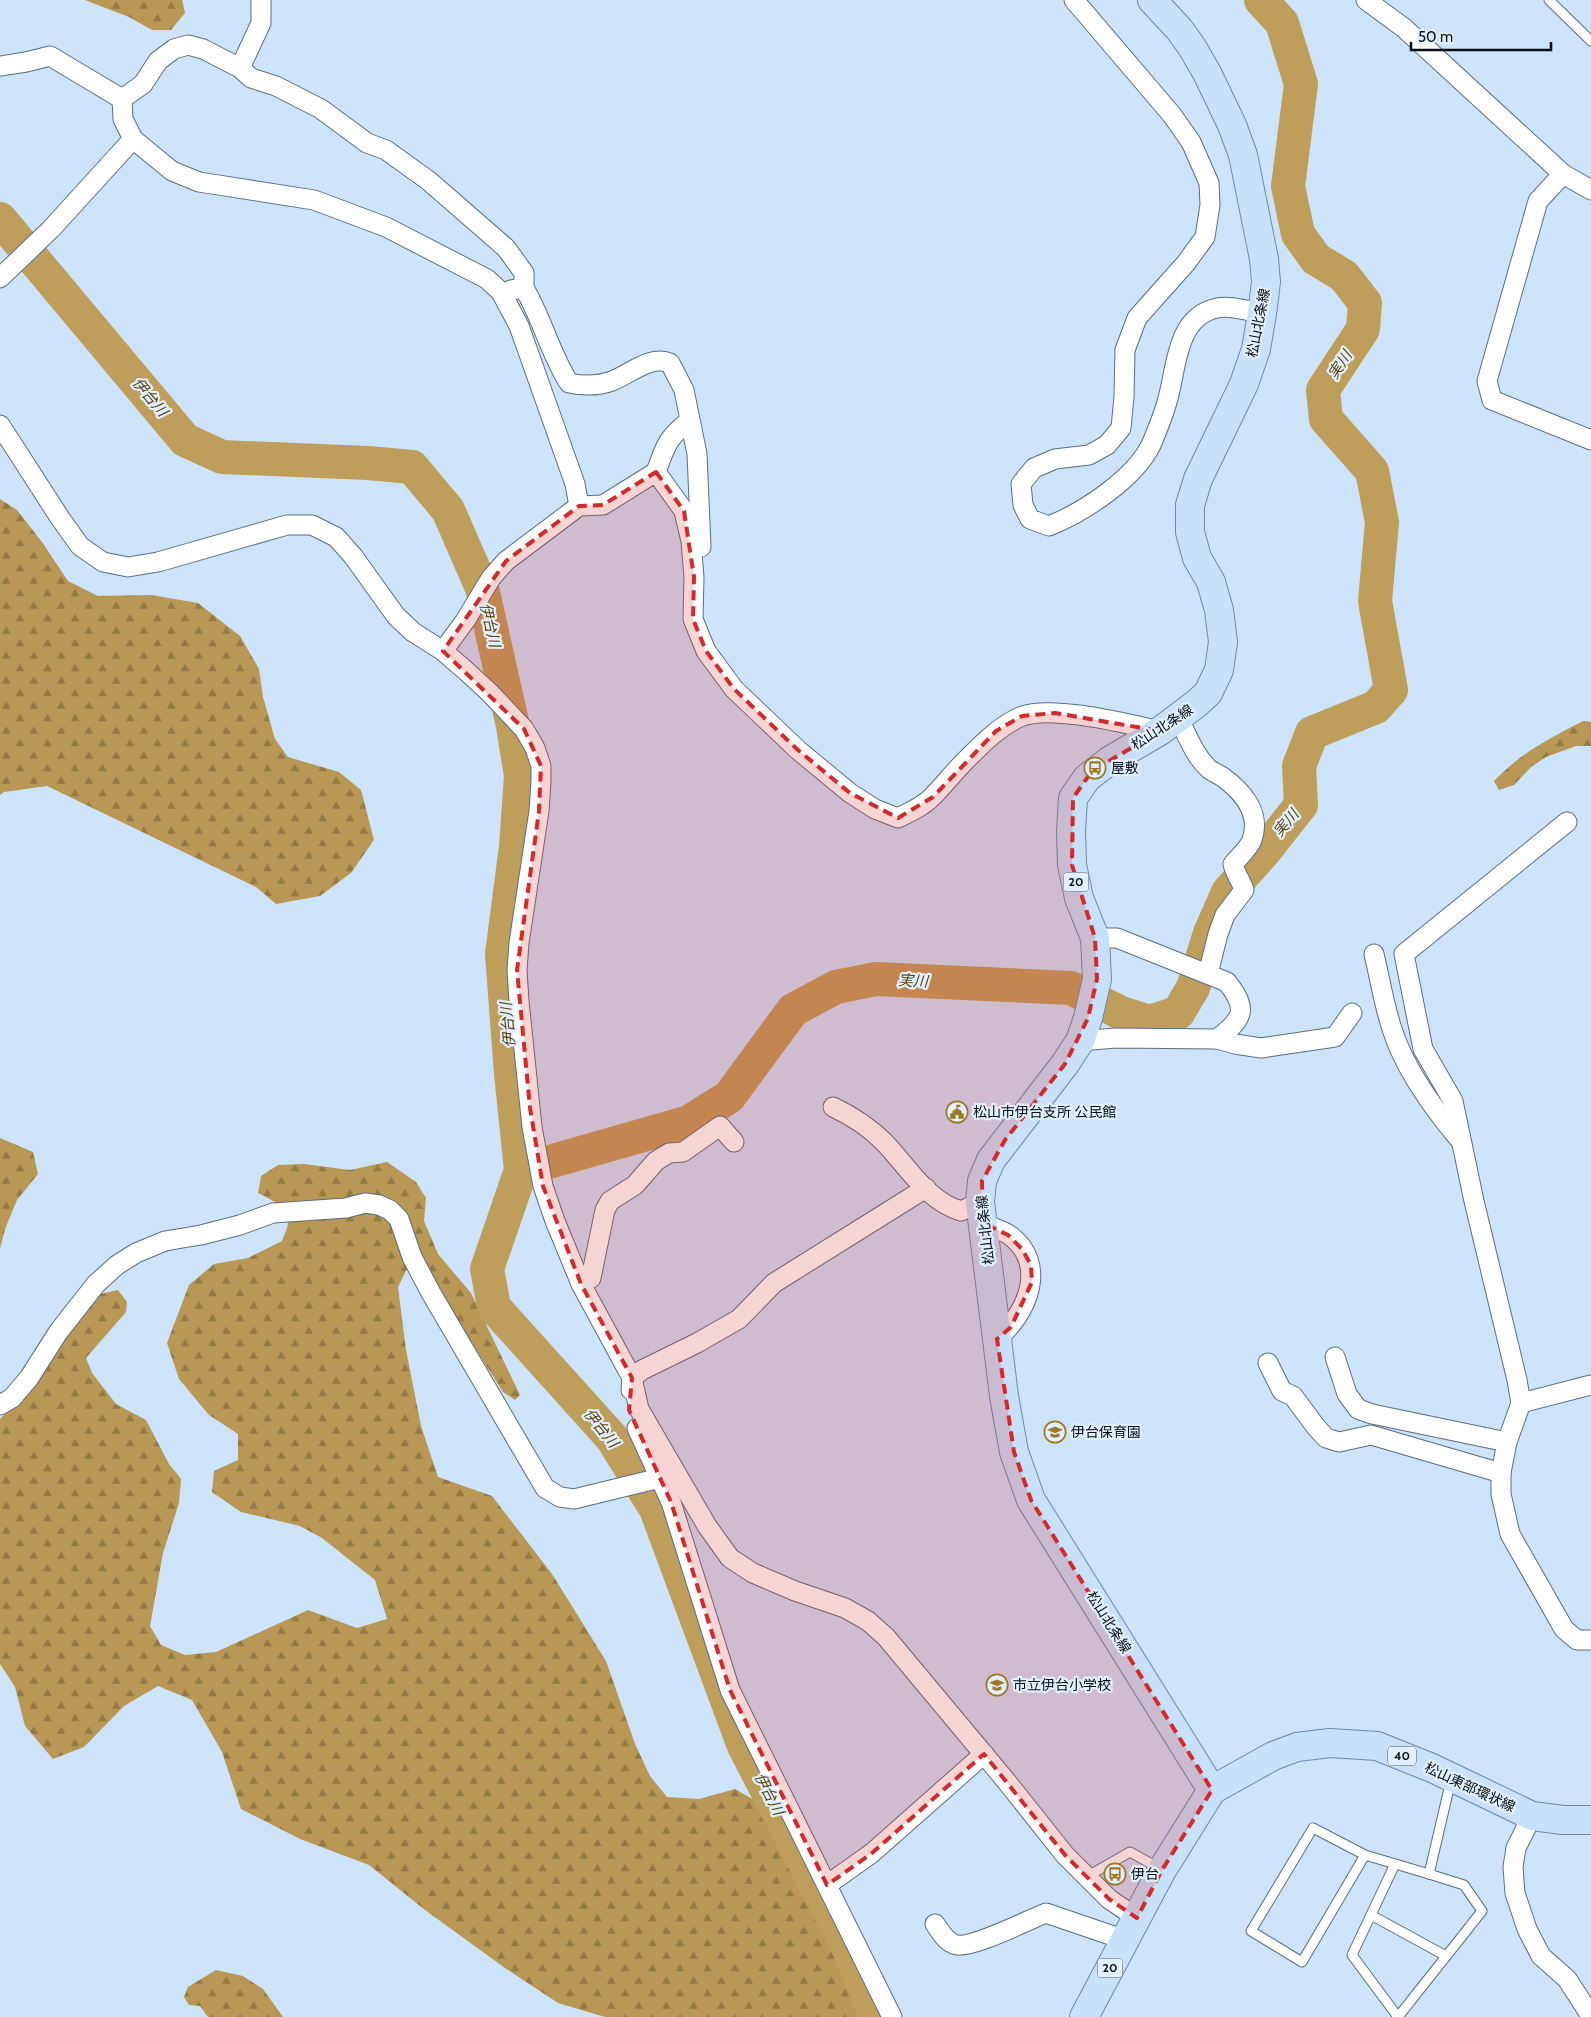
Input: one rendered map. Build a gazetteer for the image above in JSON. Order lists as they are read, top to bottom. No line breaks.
{"streets":{"main road":["松山北条線","20","40","松山東部環状線"]},"crossings":[["松山北条線","20"],["松山北条線","松山東部環状線"],["20","松山東部環状線"]],"water":["実川","伊台川"],"places":{"bus stop":["屋敷","伊台"],"public building":["松山市伊台支所 公民館"],"school or university":["伊台保育園","市立伊台小学校"]},"scale_bar":"50 m"}
